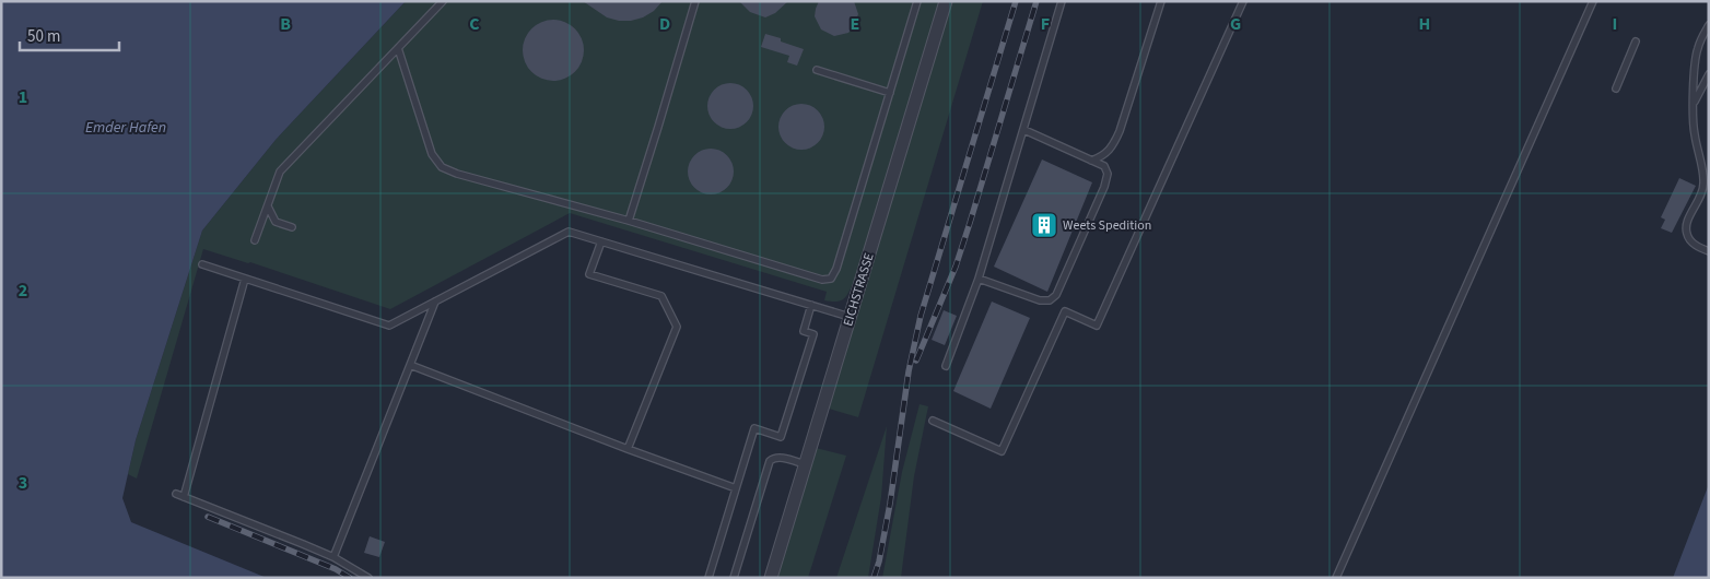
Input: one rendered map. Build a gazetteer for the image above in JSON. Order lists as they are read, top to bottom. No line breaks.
{"streets":{"street":["EICHSTRASSE"]},"water":["Emder Hafen"],"places":{"building":["Weets Spedition"]},"scale_bar":"50 m","grid":{"columns":["B","C","D","E","F","G","H","I"],"rows":["1","2","3"]}}
